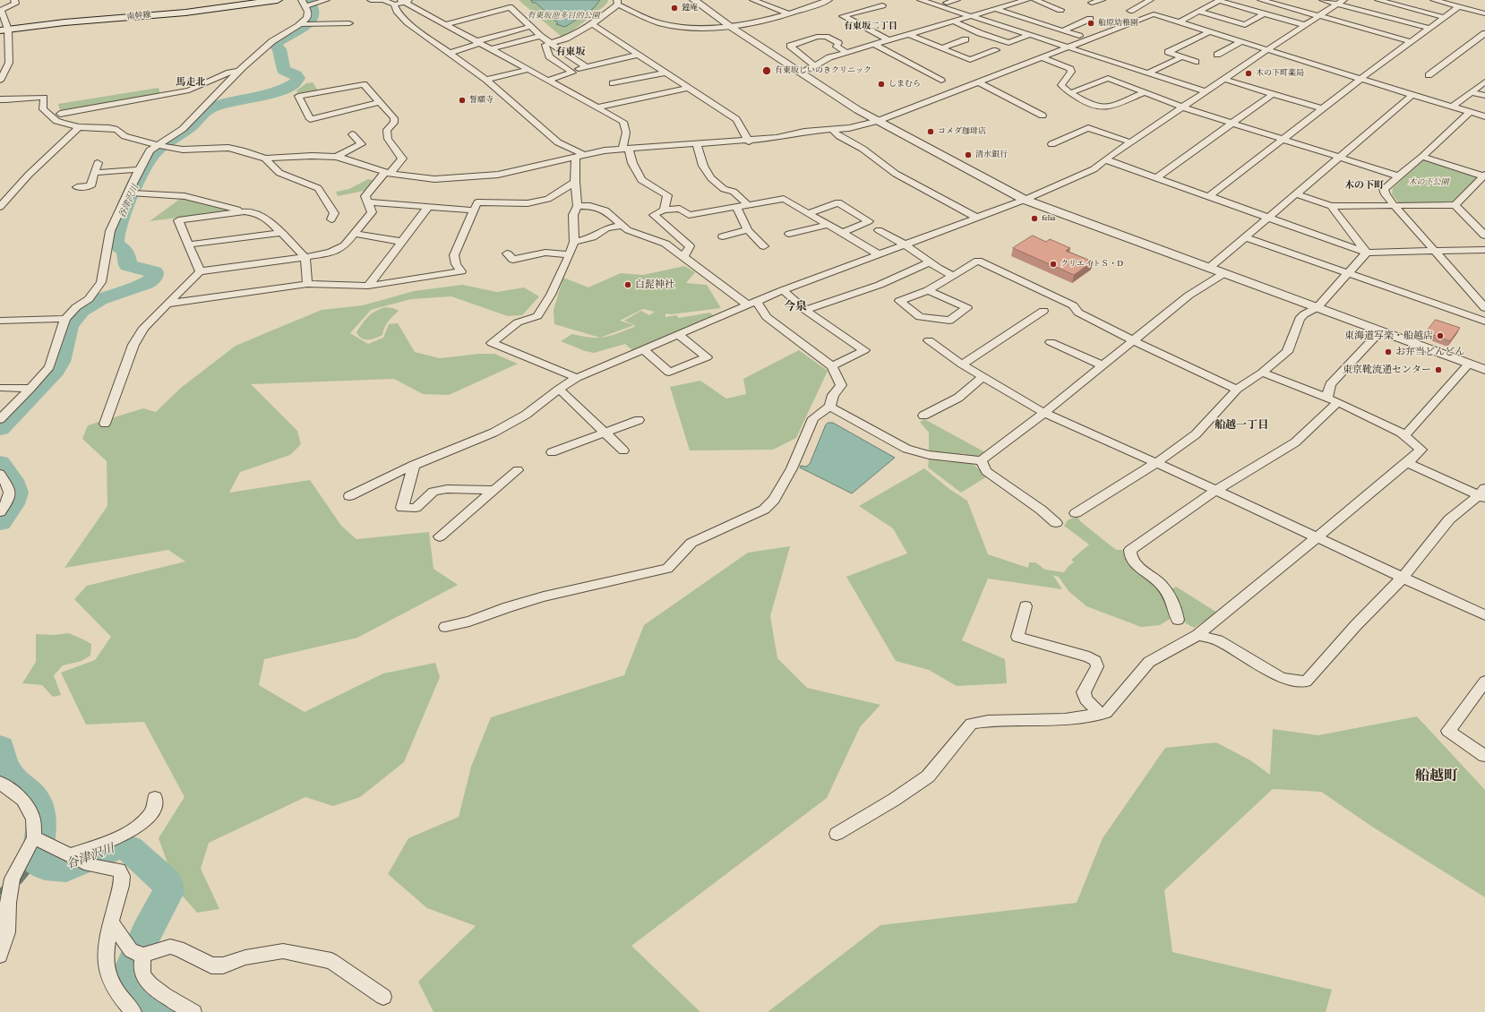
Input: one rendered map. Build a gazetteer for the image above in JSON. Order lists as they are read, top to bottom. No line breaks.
{"streets":{"main road":["南幹線"]},"districts":["有東坂二丁目","有東坂","馬走北","木の下町","今泉","船越一丁目","船越町"],"water":["谷津沢川"],"parks":["有東坂池多目的公園","木の下公園"],"places":["鐘庵","船原幼稚園","有東坂しいのきクリニック","木の下町薬局","しまむら","誓願寺","コメダ珈琲店","清水銀行","felia","クリエイトＳ・D","白髭神社","東海道写楽・船越店","お弁当どんどん","東京靴流通センター"]}
